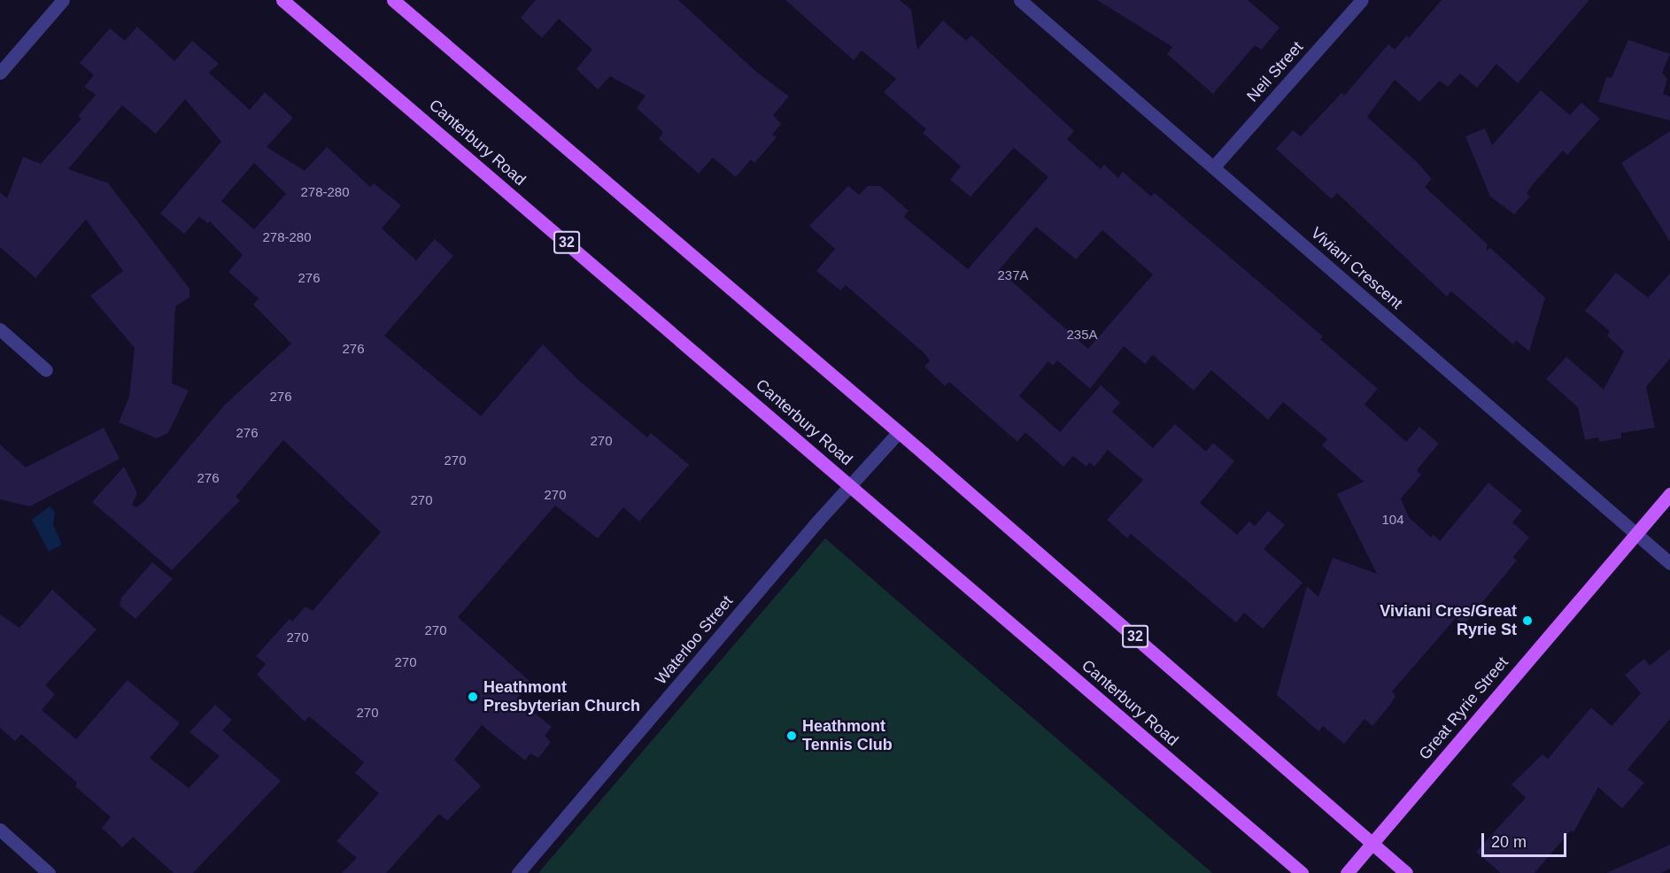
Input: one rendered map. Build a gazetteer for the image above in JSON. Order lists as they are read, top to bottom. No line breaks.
{"streets":{"main road":["Canterbury Road","32","Great Ryrie Street"],"street":["Neil Street","Viviani Crescent","Waterloo Street"]},"crossings":[["Neil Street","Viviani Crescent"],["Canterbury Road","Waterloo Street"],["32","Waterloo Street"],["32","Great Ryrie Street"],["Viviani Crescent","Great Ryrie Street"]],"places":["Viviani Cres/Great Ryrie St","Heathmont Presbyterian Church","Heathmont Tennis Club"],"house_numbers":["278-280","278-280","237A","276","235A","276","276","276","270","270","276","270","270","104","270","270","270","270"],"scale_bar":"20 m"}
